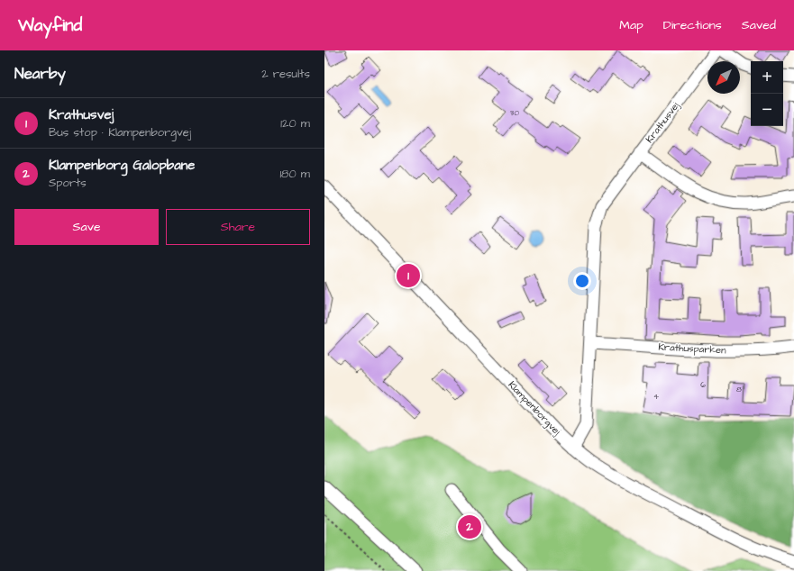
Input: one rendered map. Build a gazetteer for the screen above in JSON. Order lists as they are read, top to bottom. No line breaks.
{"streets":{"street":["Krathusvej","Krathusparken","Klampenborgvej"]},"crossings":[["Krathusvej","Krathusparken"],["Krathusvej","Klampenborgvej"]],"house_numbers":["30","6","8","4"],"north":"bottom left","page":{"header":"Wayfind","nav":["Map","Directions","Saved"],"heading":["Nearby","2 results"],"map_buttons":["+","−"],"list":[{"mark":"1","name":"Krathusvej","note":"Bus stop · Klampenborgvej","value":"120 m"},{"mark":"2","name":"Klampenborg Galopbane","note":"Sports","value":"180 m"}],"buttons":["Save","Share"],"pins":["1","2"]}}
